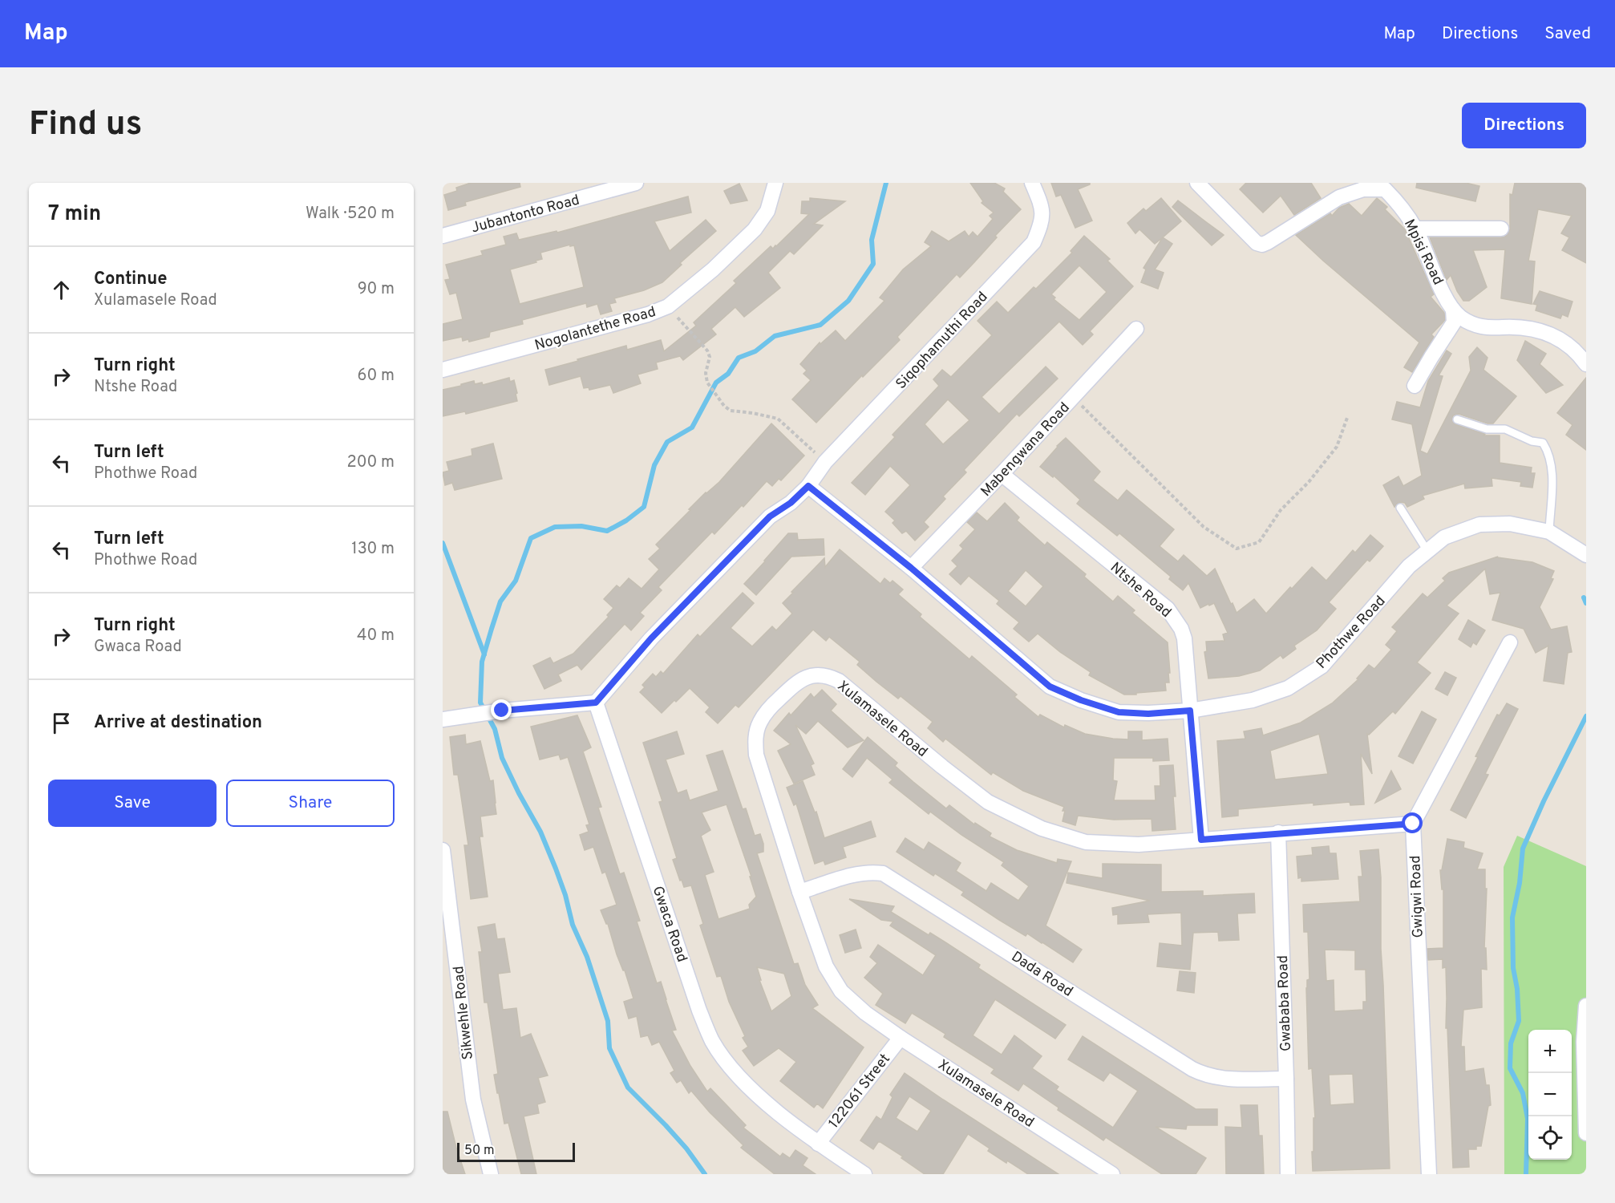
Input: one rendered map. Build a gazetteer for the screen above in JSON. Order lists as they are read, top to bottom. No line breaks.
{"streets":{"street":["Jubantonto Road","Mpisi Road","Nogolantethe Road","Siqophamuthi Road","Mabengwana Road","Ntshe Road","Phothwe Road","Xulamasele Road","Gwigwi Road","Gwaca Road","Dada Road","Gwababa Road","Sikwehle Road","122061 Street"]},"crossings":[["Siqophamuthi Road","Phothwe Road"],["Mabengwana Road","Ntshe Road"],["Mabengwana Road","Phothwe Road"],["Ntshe Road","Phothwe Road"],["Ntshe Road","Xulamasele Road"],["Xulamasele Road","Gwigwi Road"],["Xulamasele Road","Dada Road"],["Xulamasele Road","Gwababa Road"],["Xulamasele Road","122061 Street"],["Gwaca Road","122061 Street"],["Dada Road","Gwababa Road"]],"scale_bar":"50 m","page":{"header":"Map","nav":["Map","Directions","Saved"],"buttons":["Directions",["Save","Share"]],"title":"Find us","heading":["7 min","Walk · 520 m"],"list":[["Continue","Xulamasele Road","90 m"],["Turn right","Ntshe Road","60 m"],["Turn left","Phothwe Road","200 m"],["Turn left","Phothwe Road","130 m"],["Turn right","Gwaca Road","40 m"],"Arrive at destination"],"map_buttons":["+","−"],"scale":"50 m"}}
